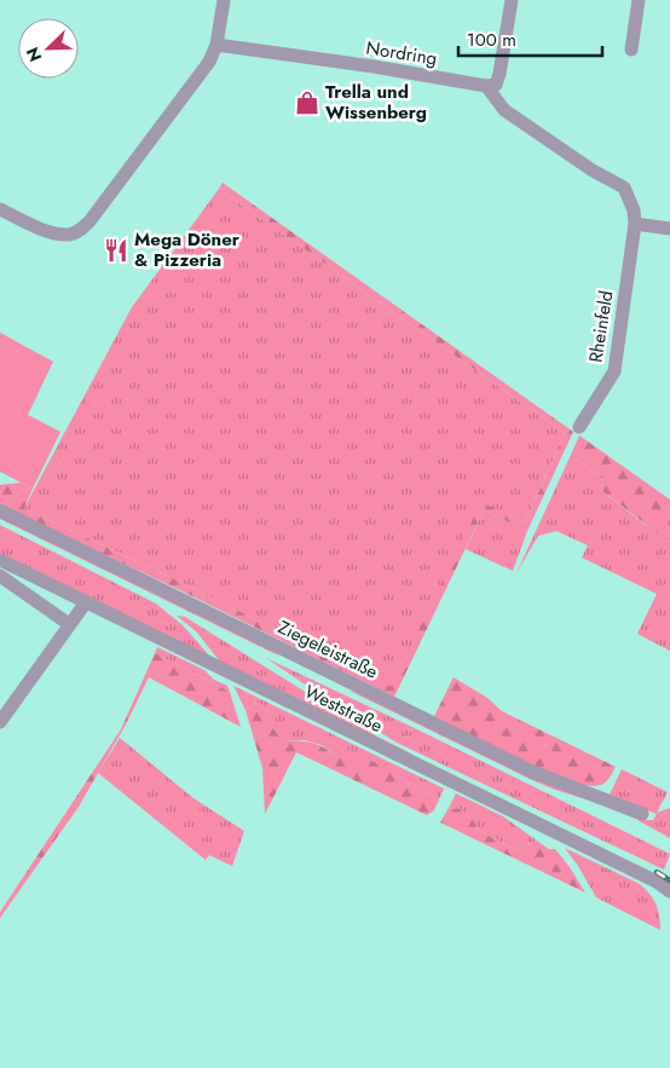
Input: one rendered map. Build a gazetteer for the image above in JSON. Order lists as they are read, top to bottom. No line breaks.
{"streets":{"street":["Nordring","Rheinfeld","Ziegeleistraße","Weststraße"]},"crossings":[["Nordring","Rheinfeld"]],"places":{"shop":["Trella und Wissenberg"],"restaurant":["Mega Döner & Pizzeria"]},"scale_bar":"100 m","north":"bottom left"}
